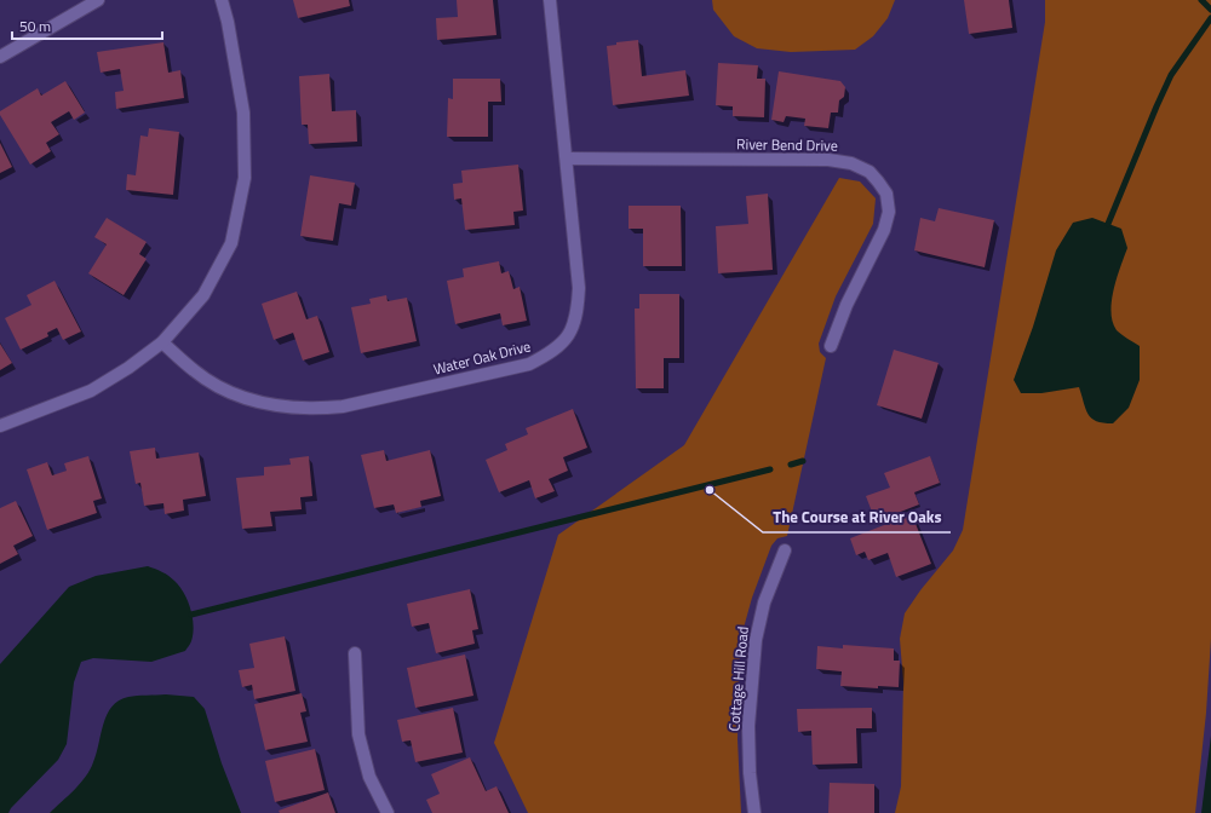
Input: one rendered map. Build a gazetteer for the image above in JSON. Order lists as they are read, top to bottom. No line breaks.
{"streets":{"street":["River Bend Drive","Water Oak Drive","Cottage Hill Road"]},"crossings":[["River Bend Drive","Water Oak Drive"]],"places":["The Course at River Oaks"],"scale_bar":"50 m"}
